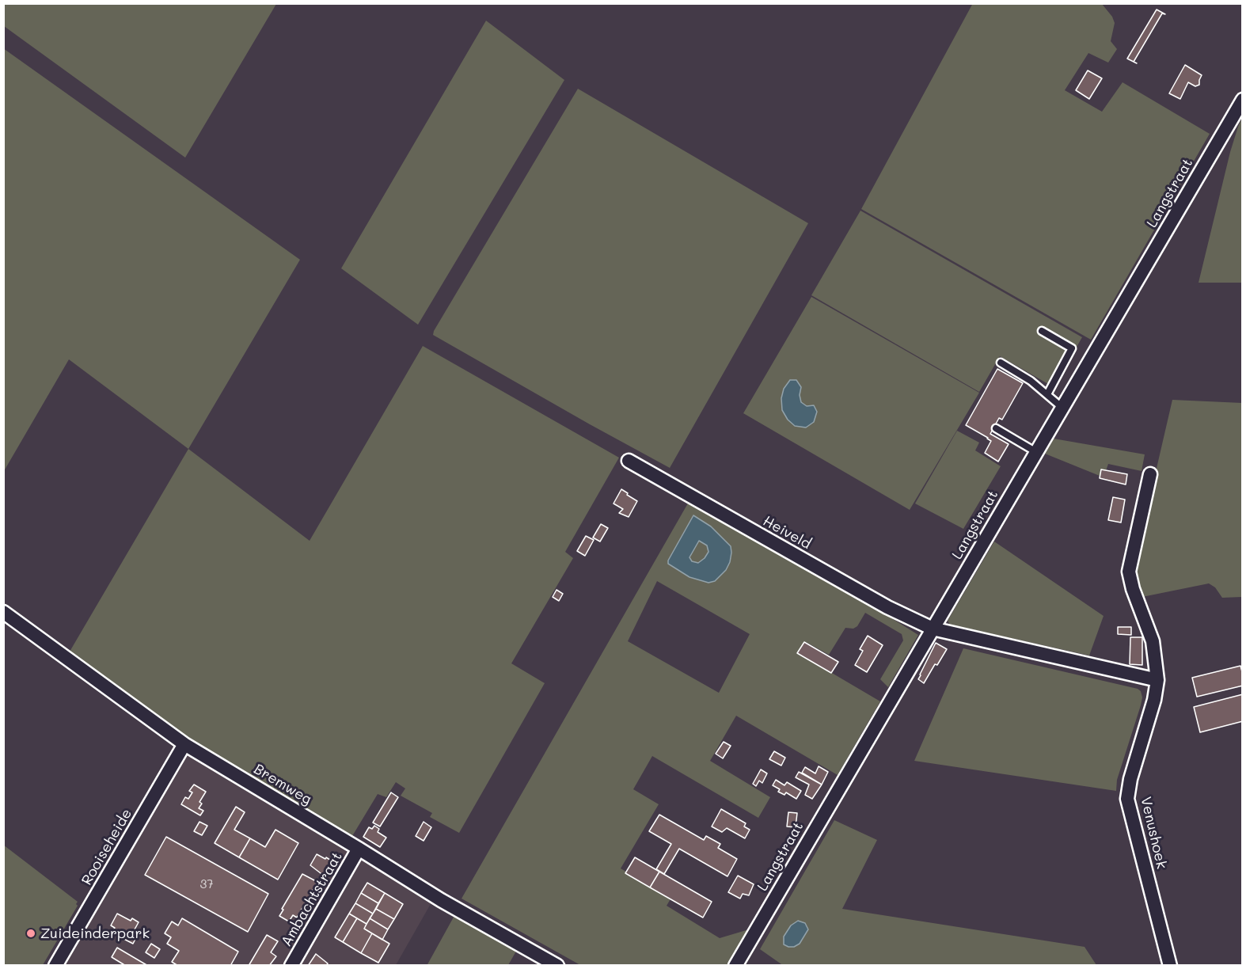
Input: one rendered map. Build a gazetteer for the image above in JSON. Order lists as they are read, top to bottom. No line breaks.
{"streets":{"street":["Langstraat","Heiveld","Bremweg","Venushoek","Rooiseheide","Ambachtstraat"]},"crossings":[["Langstraat","Heiveld"],["Bremweg","Rooiseheide"],["Bremweg","Ambachtstraat"]],"places":["Zuideinderpark"],"house_numbers":["37"]}
